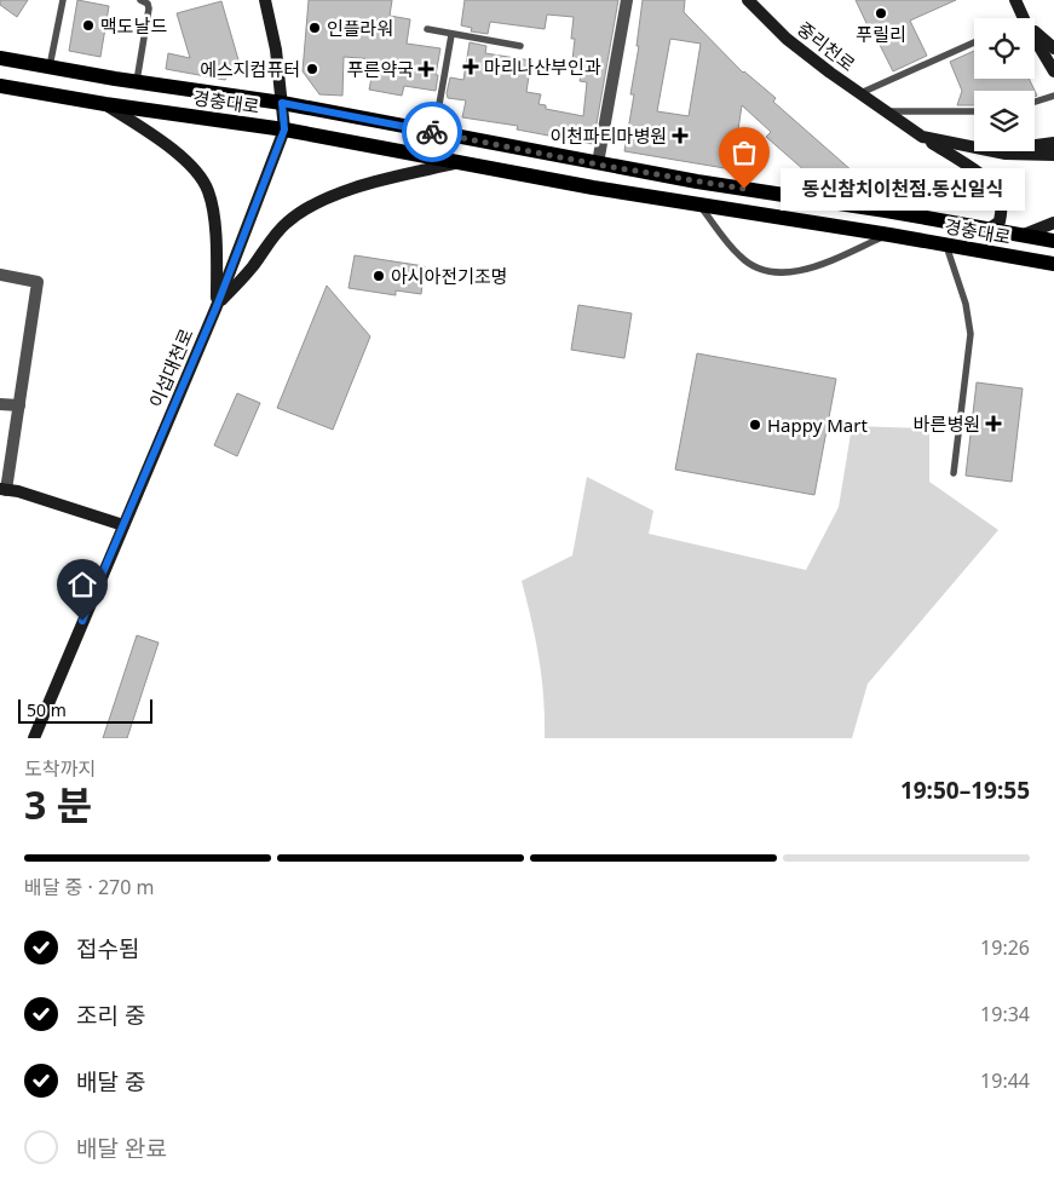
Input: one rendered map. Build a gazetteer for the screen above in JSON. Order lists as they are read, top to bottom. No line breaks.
{"streets":{"main road":["경충대로"],"street":["중리천로","이섭대천로"]},"crossings":[["경충대로","이섭대천로"]],"places":{"other":["푸릴리","맥도날드","인플라워","에스지컴퓨터","동신참치이천점.동신일식","아시아전기조명","Happy Mart"],"health":["마리나산부인과","푸른약국","이천파티마병원","바른병원"]},"scale_bar":"50 m","page":{"bubble":"동신참치이천점.동신일식","scale":"50 m","heading":["3 분","도착까지","19:50–19:55"],"bar":"배달 중 · 270 m","list":[["접수됨","19:26"],["조리 중","19:34"],["배달 중","19:44"],"배달 완료"]}}
